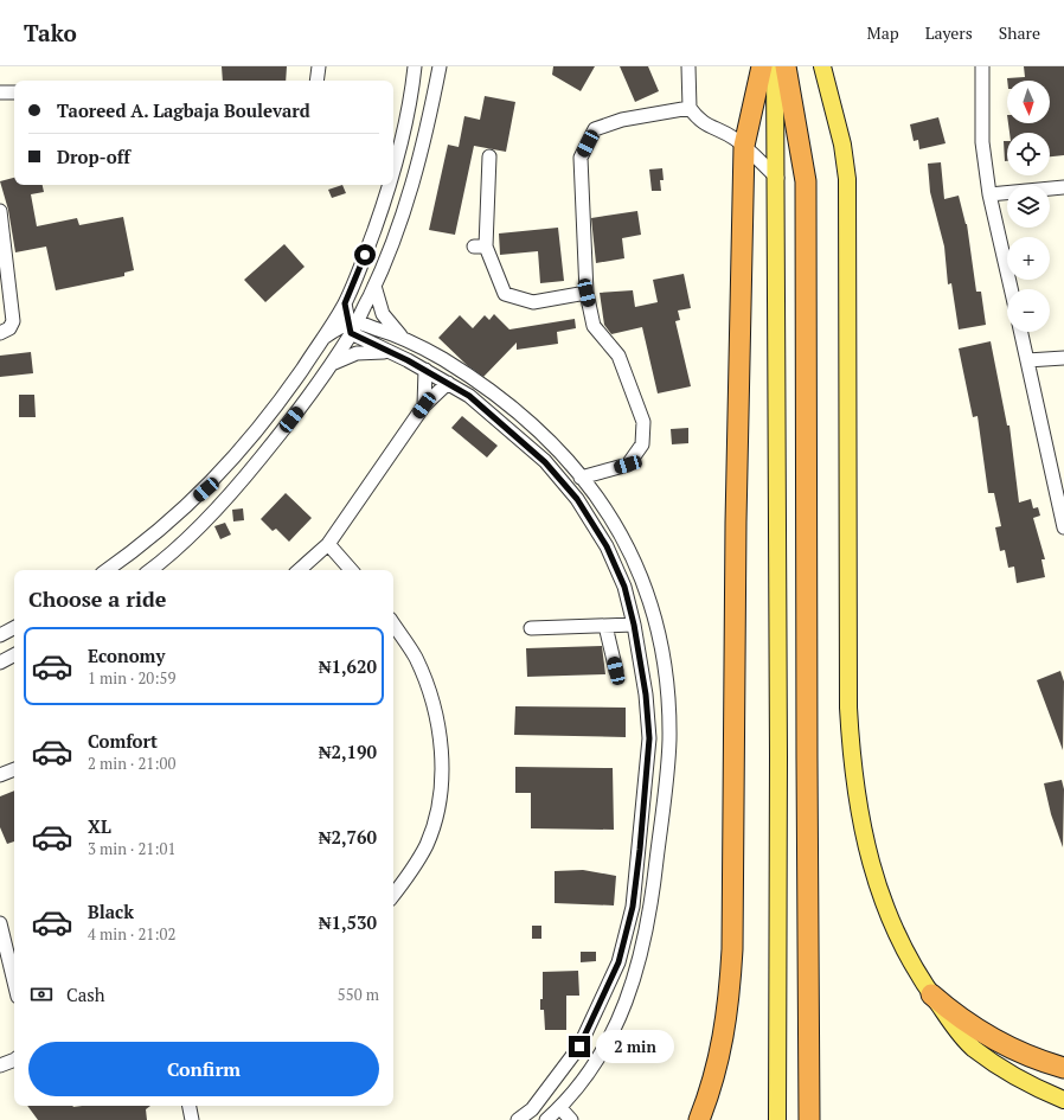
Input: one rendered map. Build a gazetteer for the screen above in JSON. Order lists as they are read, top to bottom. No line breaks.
{"north":"bottom","page":{"header":"Tako","nav":["Map","Layers","Share"],"map_buttons":["+","−"],"banner":["Taoreed A. Lagbaja Boulevard","Drop-off"],"heading":"Choose a ride","list":[{"name":"Economy","note":"1 min · 20:59","value":"₦1,620"},{"name":"Comfort","note":"2 min · 21:00","value":"₦2,190"},{"name":"XL","note":"3 min · 21:01","value":"₦2,760"},{"name":"Black","note":"4 min · 21:02","value":"₦1,530"}],"pay":["Cash","550 m"],"bubble":"2 min","buttons":"Confirm"}}
